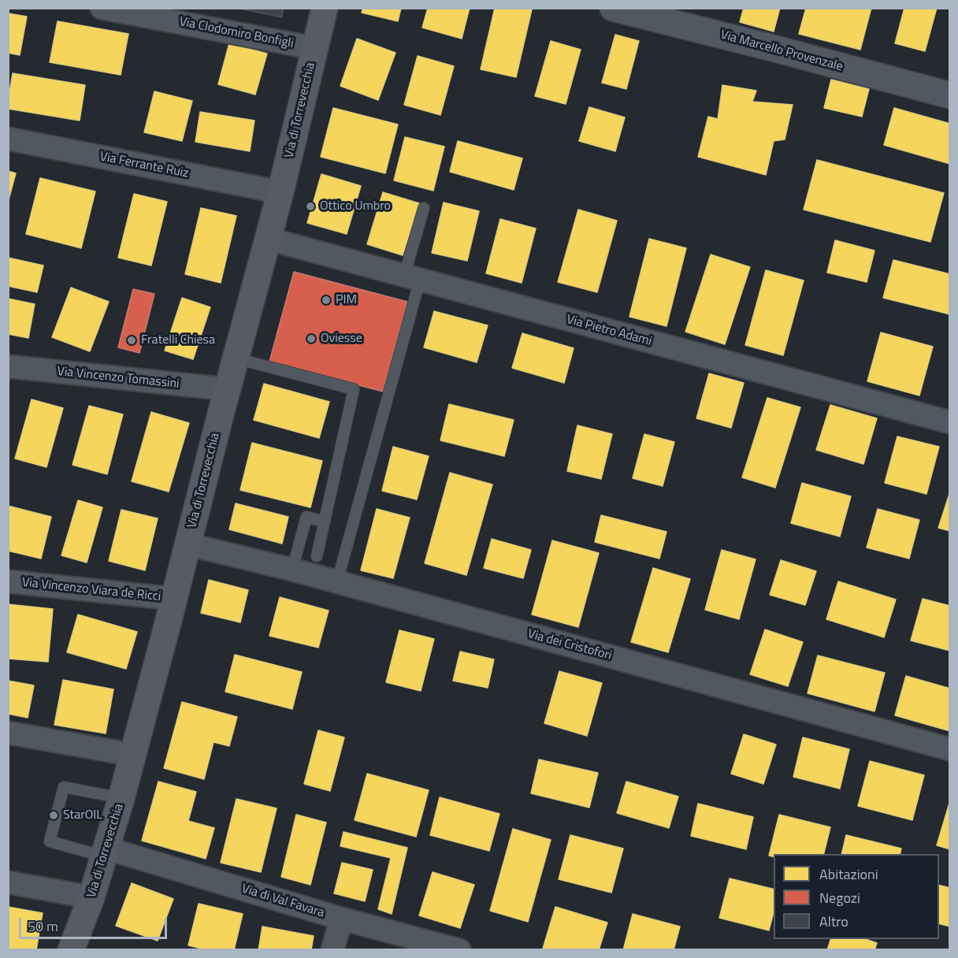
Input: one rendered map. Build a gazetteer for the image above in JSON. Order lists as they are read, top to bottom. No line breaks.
{"streets":{"main road":["Via di Torrevecchia"],"street":["Via Clodomiro Bonfigli","Via Marcello Provenzale","Via Ferrante Ruiz","Via Pietro Adami","Via Vincenzo Tomassini","Via Vincenzo Viara de Ricci","Via dei Cristofori","Via di Val Favara"]},"crossings":[["Via Clodomiro Bonfigli","Via di Torrevecchia"],["Via di Torrevecchia","Via Ferrante Ruiz"],["Via di Torrevecchia","Via Pietro Adami"],["Via di Torrevecchia","Via Vincenzo Tomassini"],["Via di Torrevecchia","Via Vincenzo Viara de Ricci"],["Via di Torrevecchia","Via dei Cristofori"],["Via di Torrevecchia","Via di Val Favara"]],"places":["Ottico Umbro","PIM","Oviesse","Fratelli Chiesa","StarOIL"],"legend":["Abitazioni","Negozi","Altro"],"scale_bar":"50 m"}
